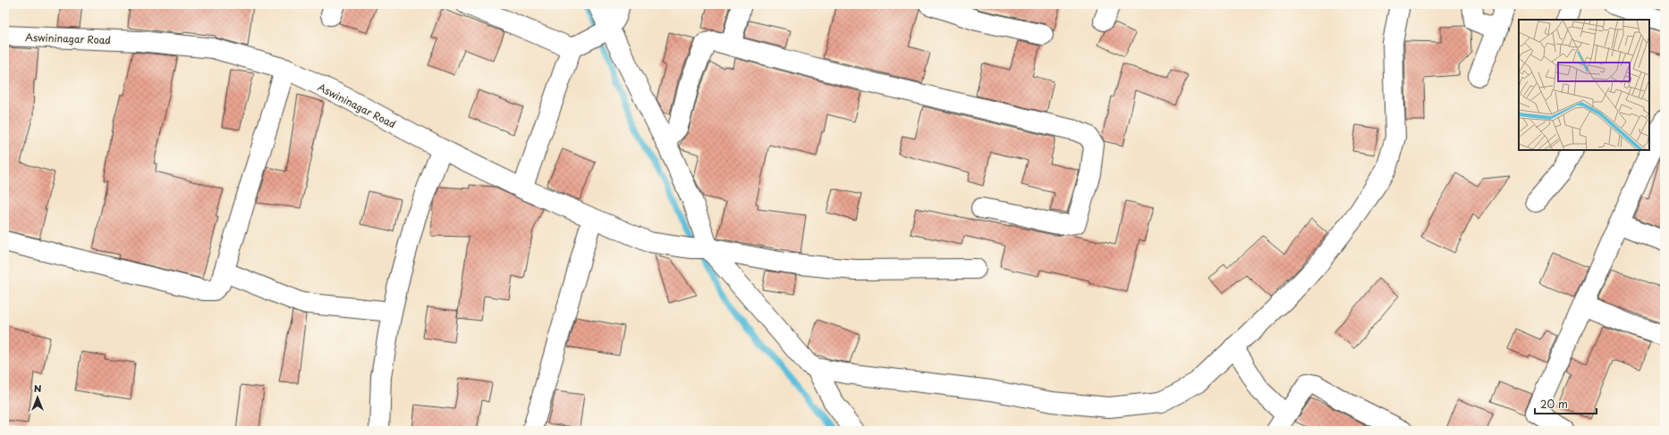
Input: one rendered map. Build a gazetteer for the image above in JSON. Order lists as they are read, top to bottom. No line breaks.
{"streets":{"street":["Aswininagar Road"]},"scale_bar":"20 m","north":"top"}
